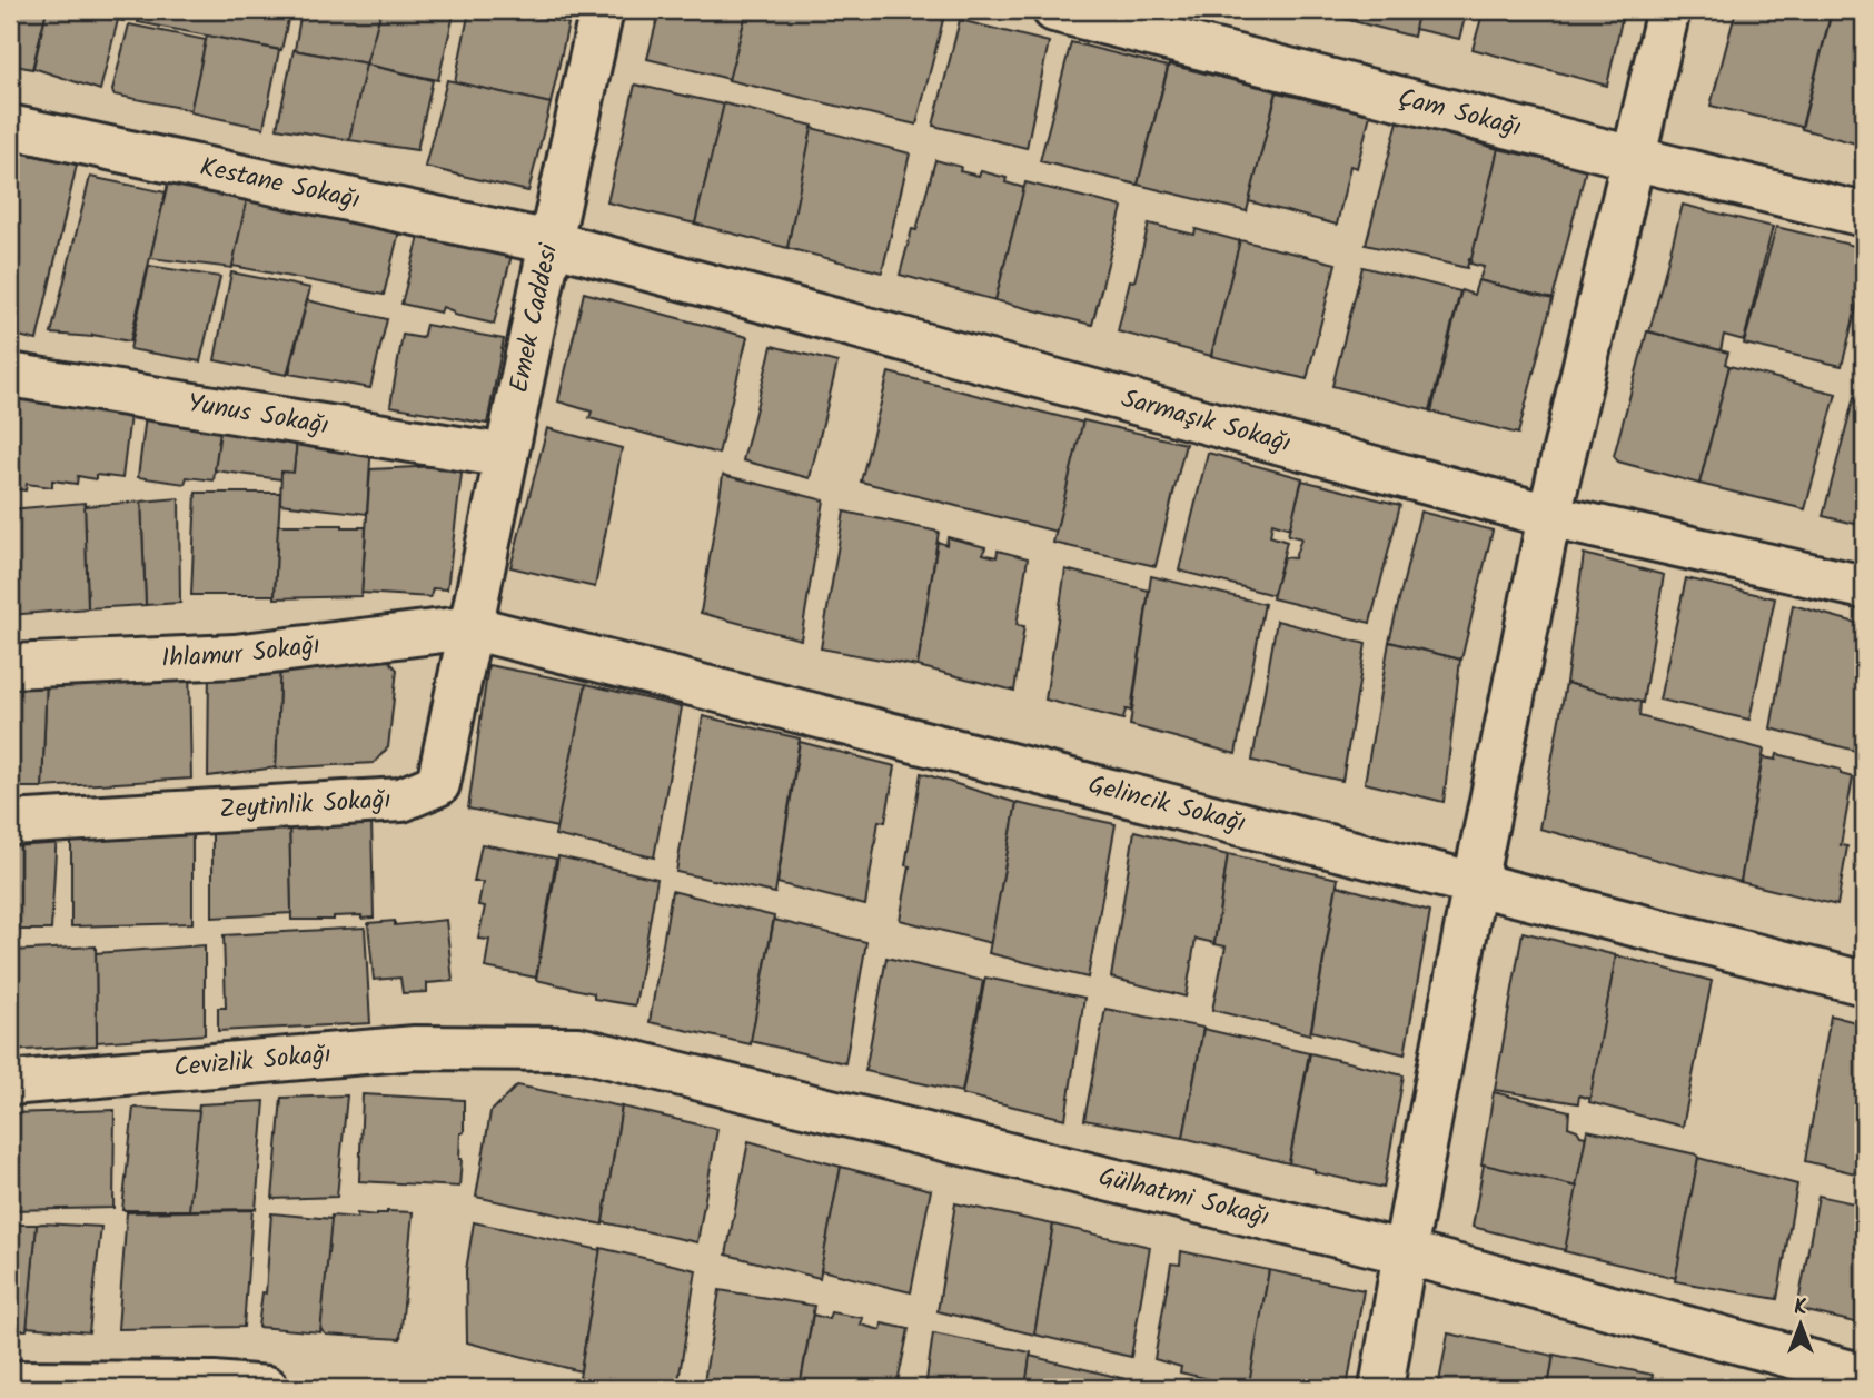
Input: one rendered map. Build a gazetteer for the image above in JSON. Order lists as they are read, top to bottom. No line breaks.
{"streets":{"street":["Çam Sokağı","Kestane Sokağı","Emek Caddesi","Yunus Sokağı","Sarmaşık Sokağı","Ihlamur Sokağı","Zeytinlik Sokağı","Gelincik Sokağı","Cevizlik Sokağı","Gülhatmi Sokağı"]},"crossings":[["Kestane Sokağı","Emek Caddesi"],["Kestane Sokağı","Sarmaşık Sokağı"],["Emek Caddesi","Yunus Sokağı"],["Emek Caddesi","Sarmaşık Sokağı"],["Emek Caddesi","Ihlamur Sokağı"],["Emek Caddesi","Zeytinlik Sokağı"],["Emek Caddesi","Gelincik Sokağı"],["Ihlamur Sokağı","Zeytinlik Sokağı"],["Ihlamur Sokağı","Gelincik Sokağı"],["Zeytinlik Sokağı","Gelincik Sokağı"],["Cevizlik Sokağı","Gülhatmi Sokağı"]],"north":"top"}
